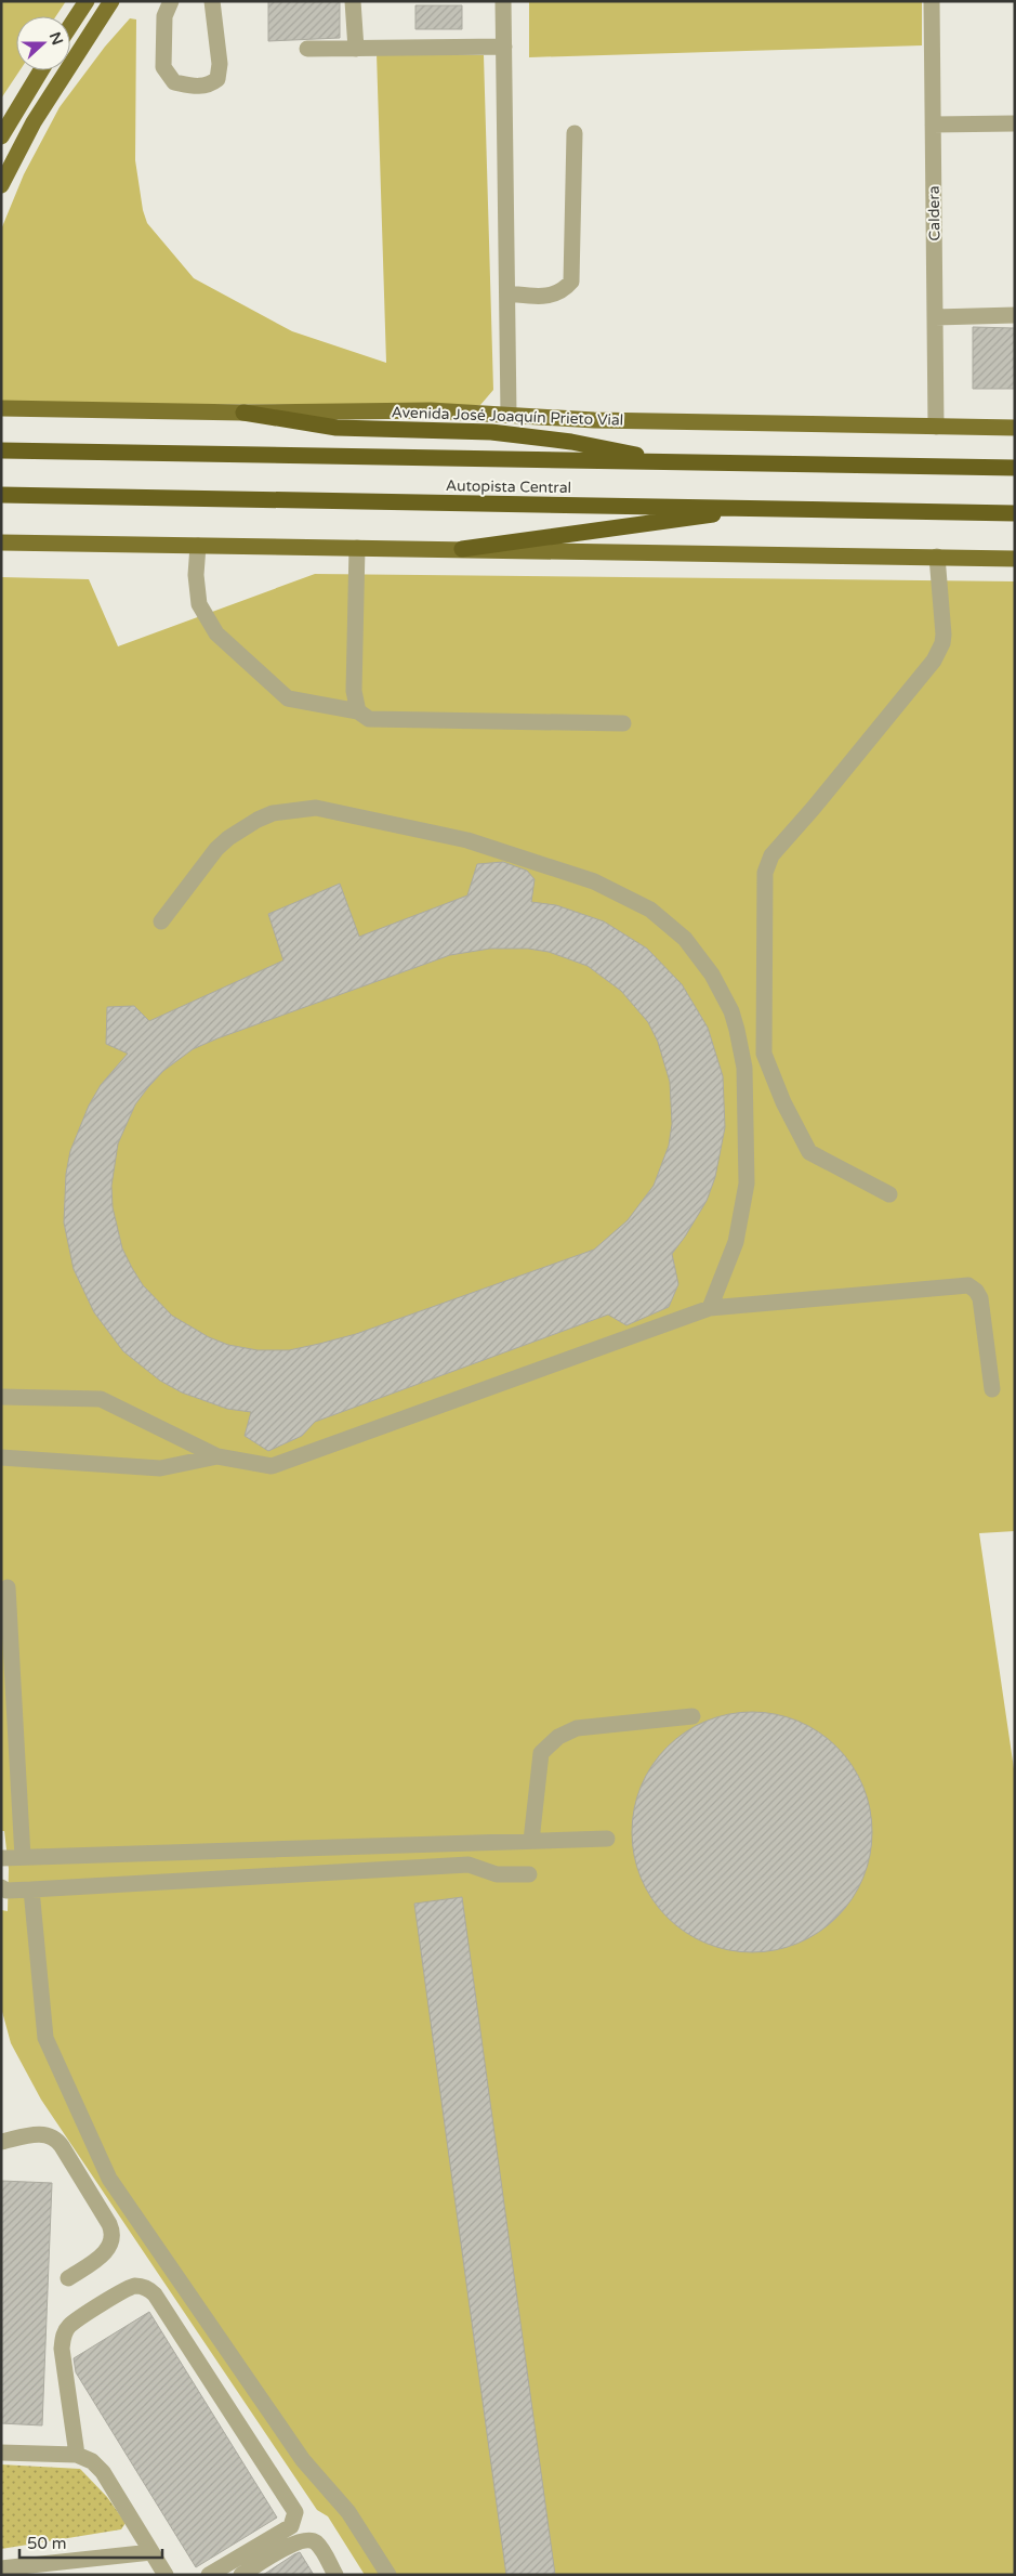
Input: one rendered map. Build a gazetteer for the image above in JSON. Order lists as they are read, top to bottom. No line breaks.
{"streets":{"highway":["Autopista Central"],"main road":["Avenida José Joaquín Prieto Vial"],"street":["Caldera"]},"crossings":[["Caldera","Avenida José Joaquín Prieto Vial"]],"scale_bar":"50 m","north":"right"}
